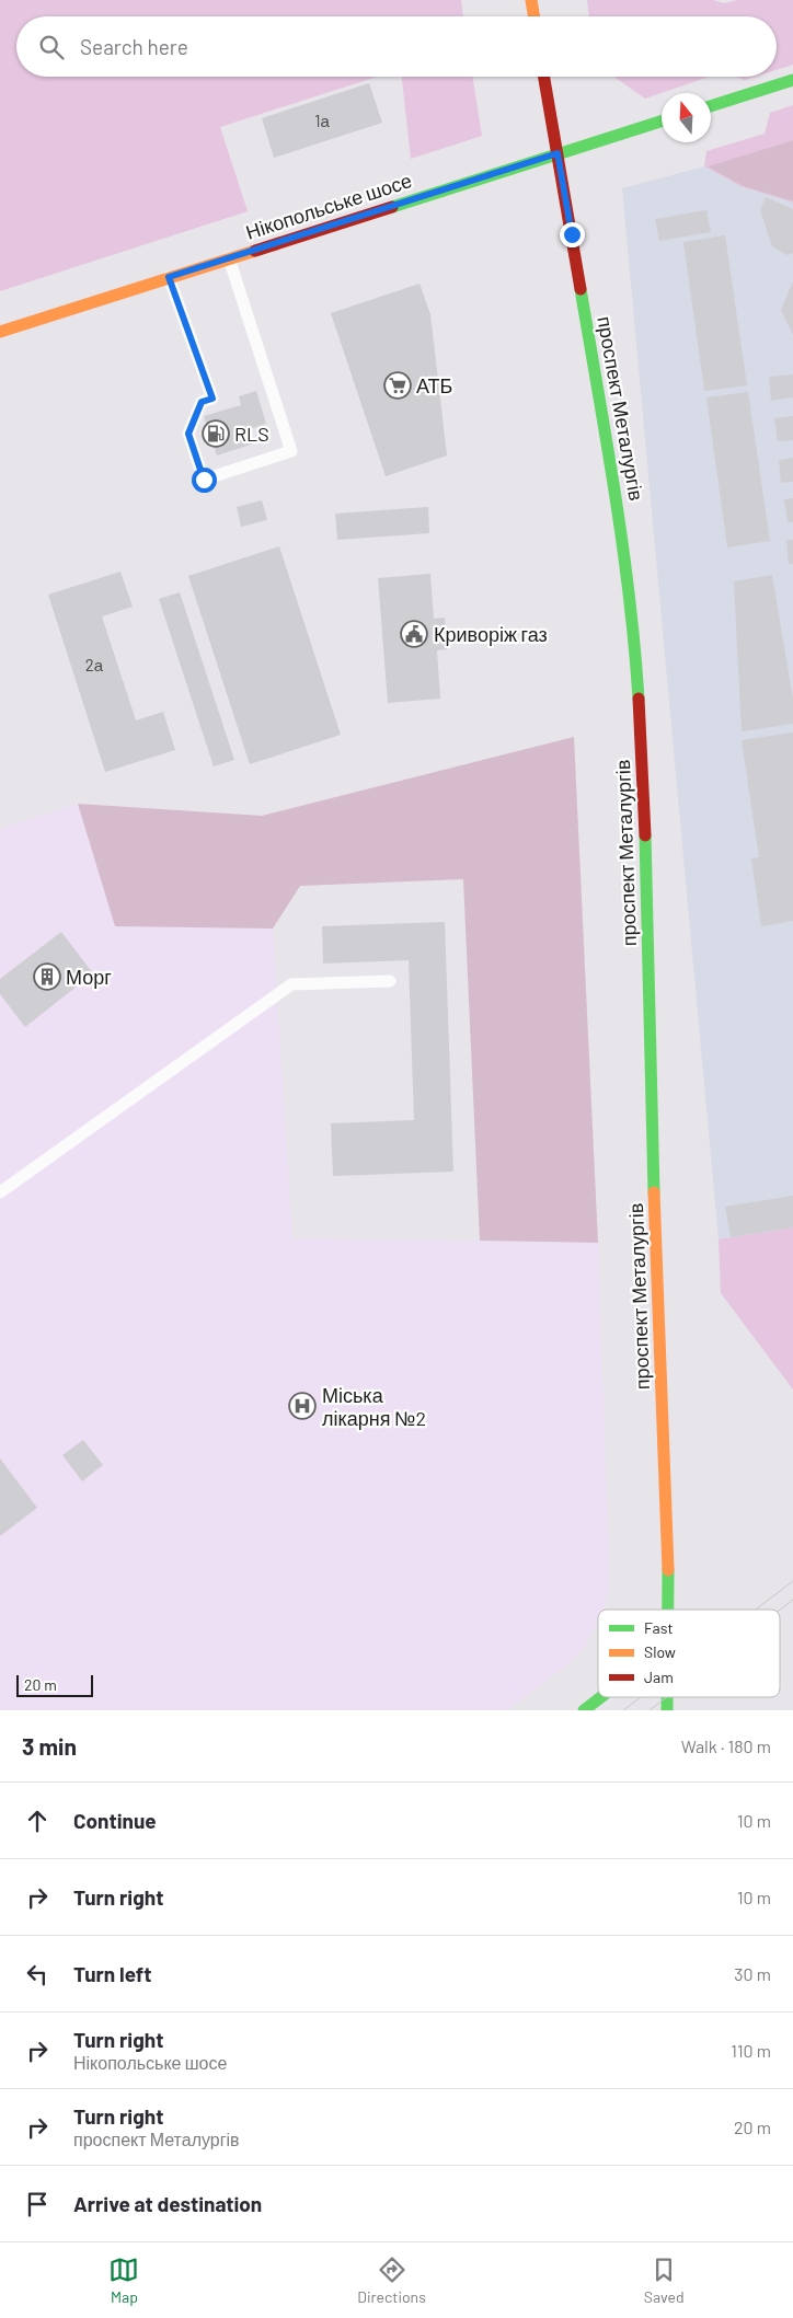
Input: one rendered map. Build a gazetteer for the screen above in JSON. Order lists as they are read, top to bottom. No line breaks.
{"streets":{"main road":["Нікопольське шосе","проспект Металургів"]},"crossings":[["Нікопольське шосе","проспект Металургів"]],"places":{"supermarket":["АТБ"],"fuel station":["RLS"],"public building":["Криворіж газ"],"building":["Морг"],"hospital":["Міська лікарня №2"]},"house_numbers":["1а","2а"],"legend":["Fast","Slow","Jam"],"scale_bar":"20 m","north":"top","page":{"search":"Search here","scale":"20 m","heading":["3 min","Walk · 180 m"],"list":[["Continue","10 m"],["Turn right","10 m"],["Turn left","30 m"],["Turn right","Нікопольське шосе","110 m"],["Turn right","проспект Металургів","20 m"],"Arrive at destination"],"nav":["Map","Directions","Saved"]}}
